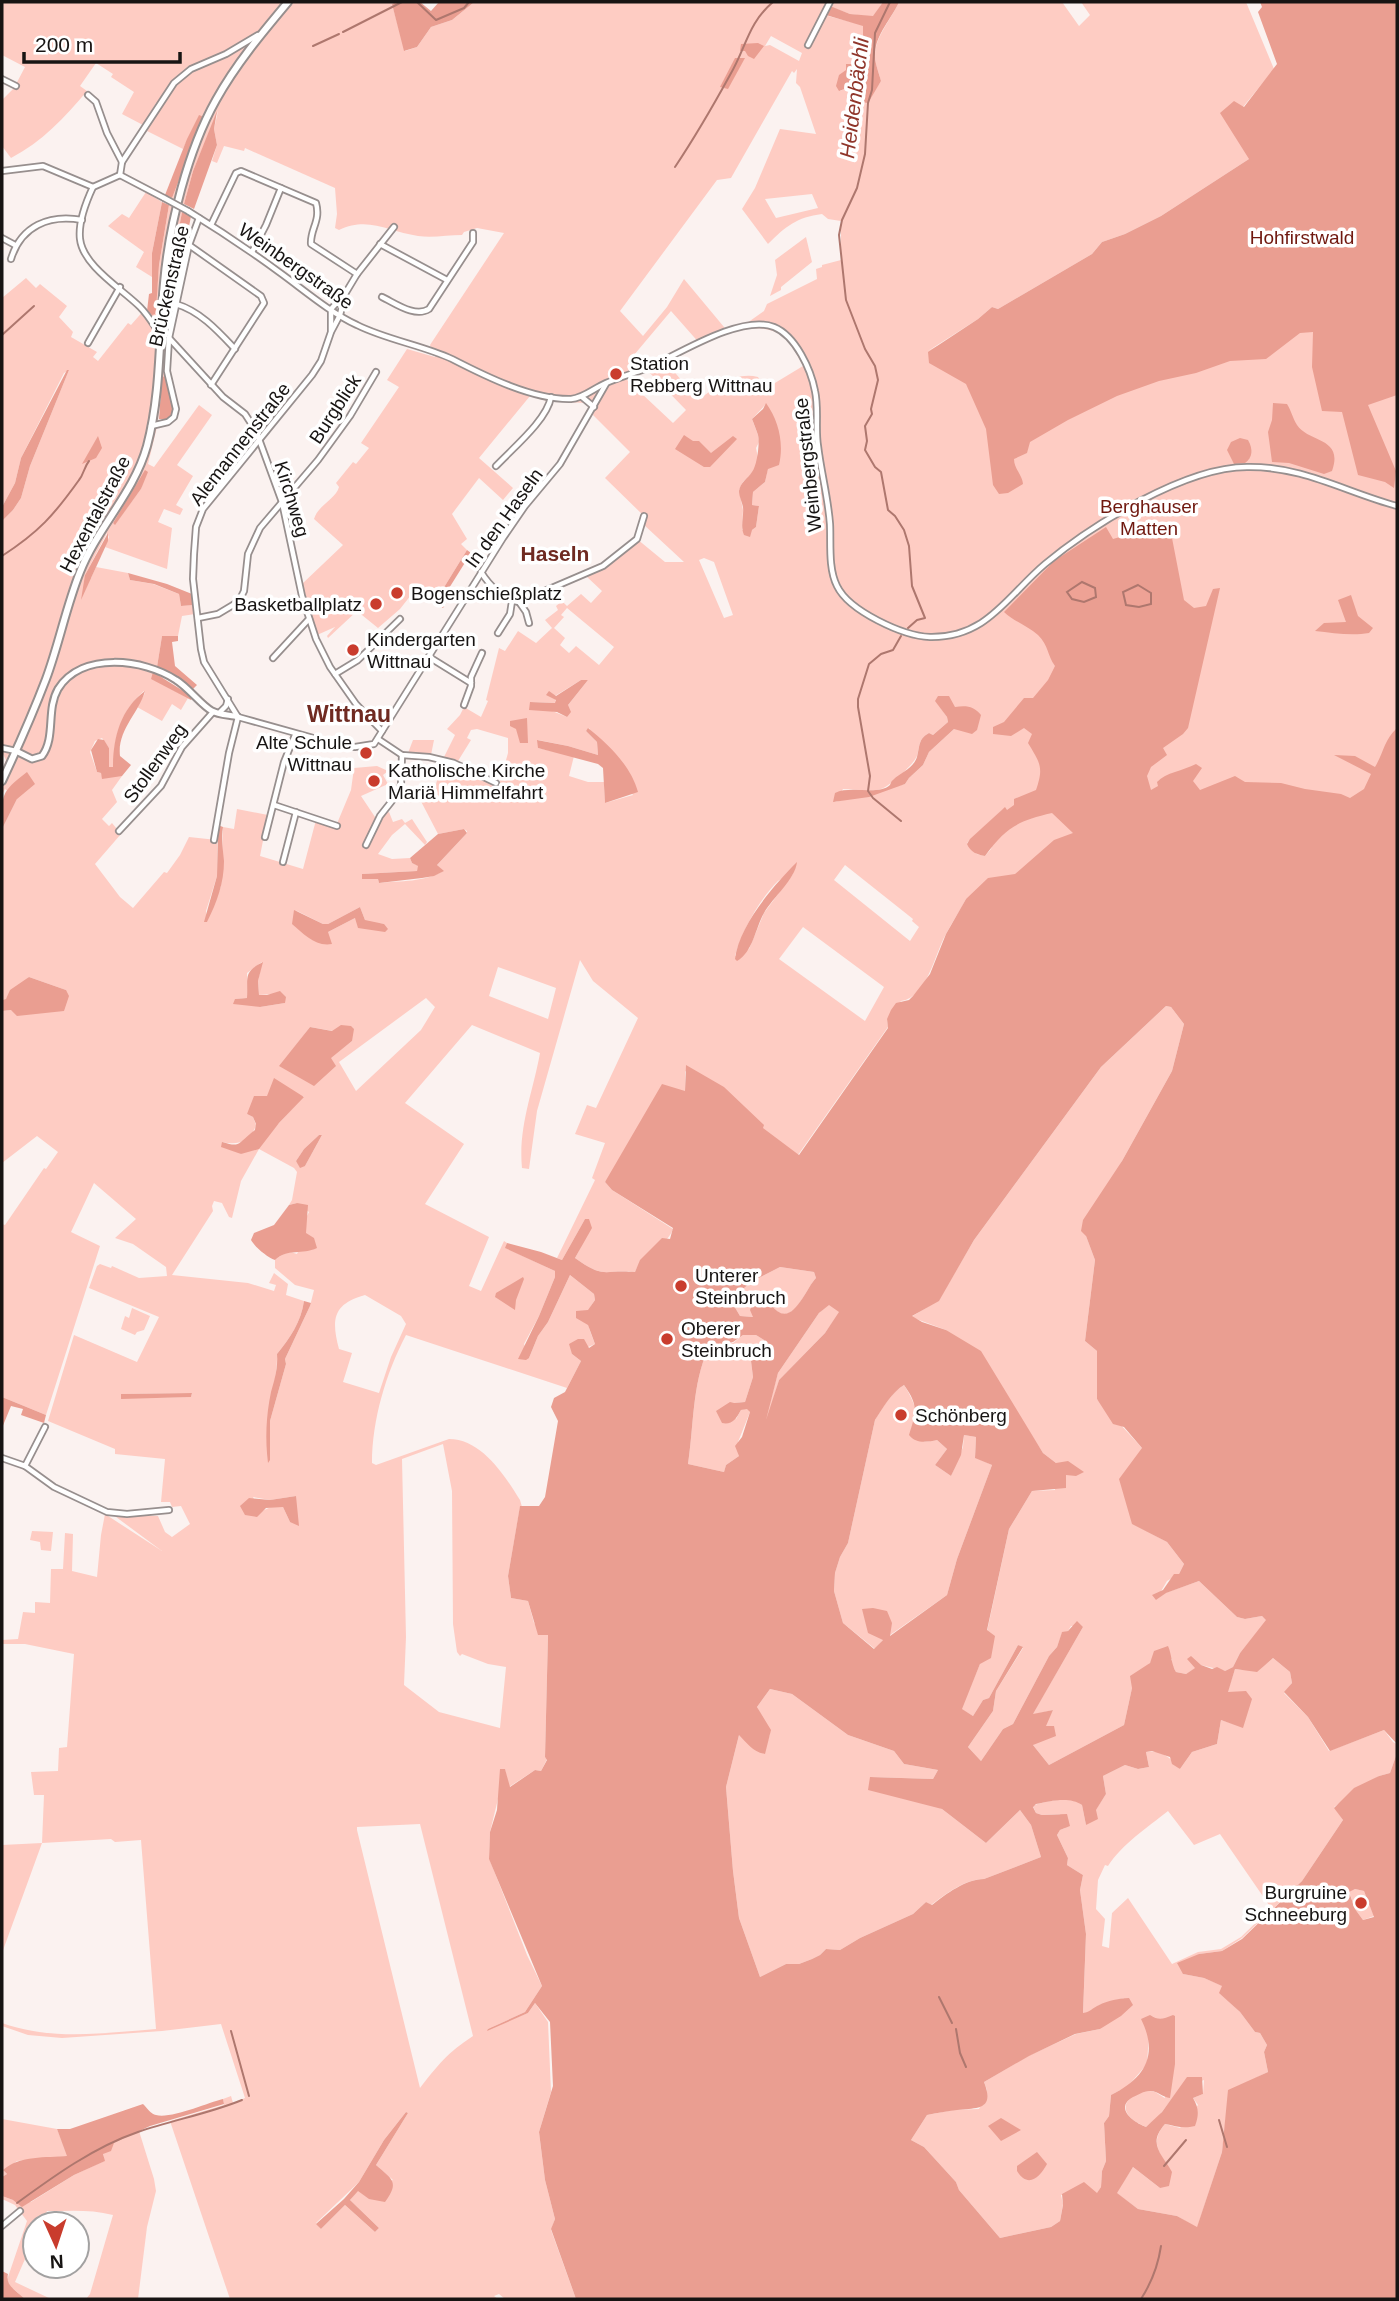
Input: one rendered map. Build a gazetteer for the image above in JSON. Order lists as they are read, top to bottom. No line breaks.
{"streets":{"main road":["Hexentalstraße"],"street":["Weinbergstraße","Brückenstraße","Burgblick","Alemannenstraße","Kirchweg","In den Haseln","Stollenweg"]},"crossings":[["Weinbergstraße","Brückenstraße"],["Weinbergstraße","Alemannenstraße"],["Weinbergstraße","Hexentalstraße"],["Weinbergstraße","In den Haseln"],["Brückenstraße","Kirchweg"],["Brückenstraße","Hexentalstraße"],["Burgblick","Alemannenstraße"],["Burgblick","Kirchweg"],["Alemannenstraße","Kirchweg"],["Kirchweg","In den Haseln"]],"districts":["Haseln","Wittnau"],"water":["Heidenbächli"],"parks":["Hohfirstwald","Berghauser Matten"],"places":["Station Rebberg Wittnau","Bogenschießplatz","Basketballplatz","Kindergarten Wittnau","Alte Schule Wittnau","Katholische Kirche Mariä Himmelfahrt","Unterer Steinbruch","Oberer Steinbruch","Schönberg","Burgruine Schneeburg"],"scale_bar":"200 m","north":"bottom"}
